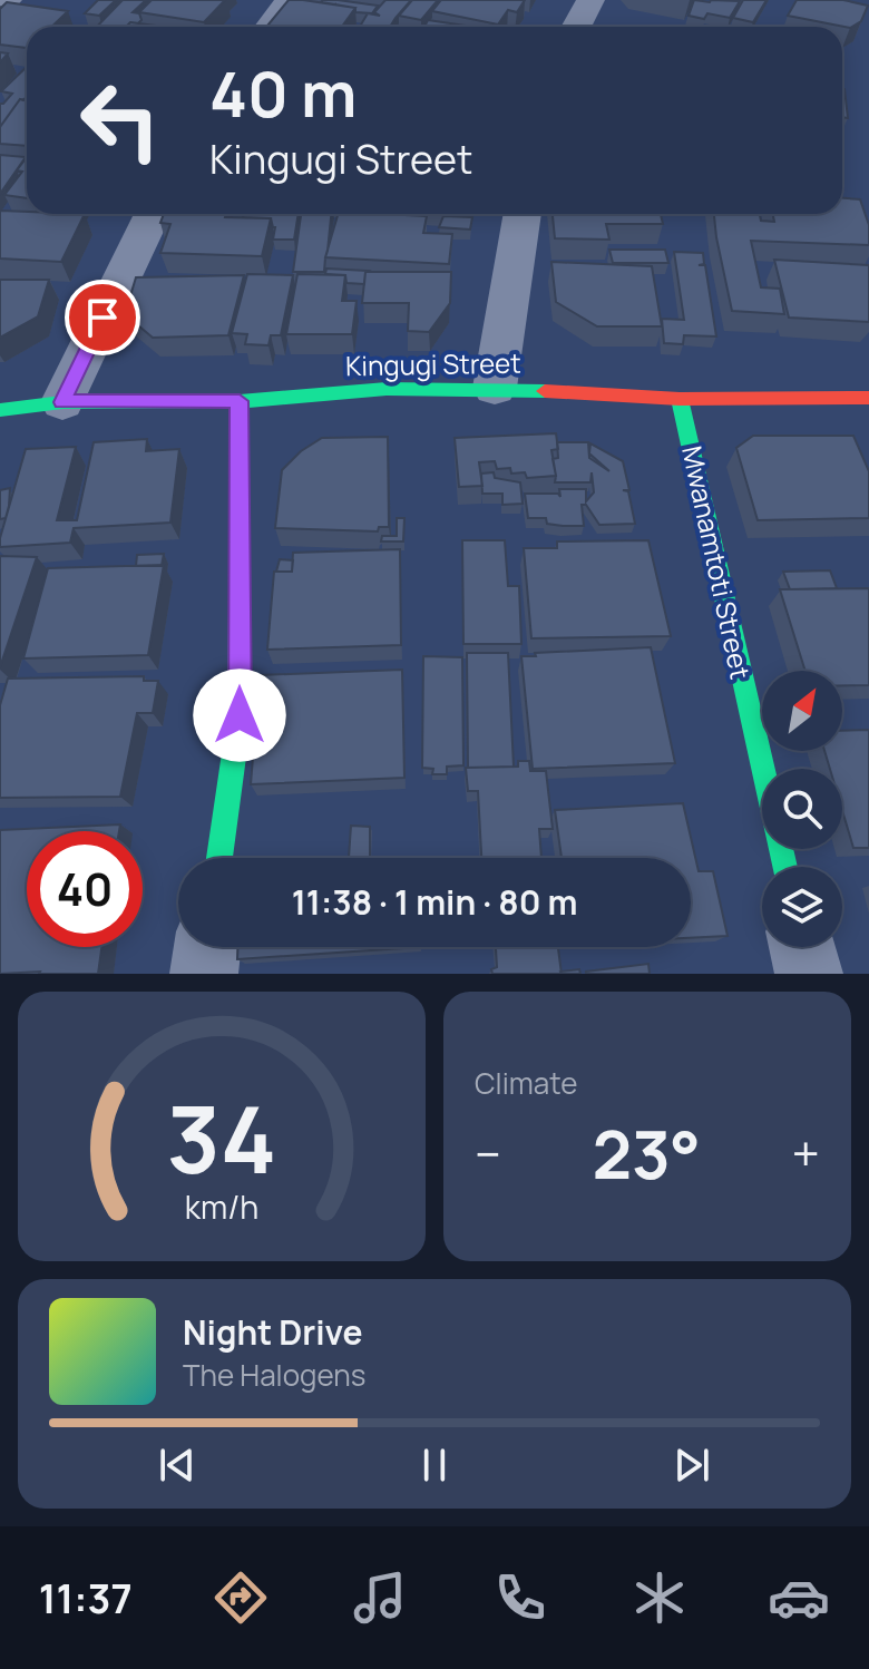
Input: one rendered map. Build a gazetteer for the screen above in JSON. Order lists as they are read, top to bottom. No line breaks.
{"streets":{"street":["Kingugi Street","Mwanamtoti Street"]},"crossings":[["Kingugi Street","Mwanamtoti Street"]],"north":"top right","page":{"turn":["40 m","Kingugi Street"],"limit":"40","trip":"11:38 · 1 min · 80 m","tile":"Climate","heat":["−","23°","+"],"song":["Night Drive","The Halogens"],"tabs":"11:37","gauge":["34","km/h"]}}
